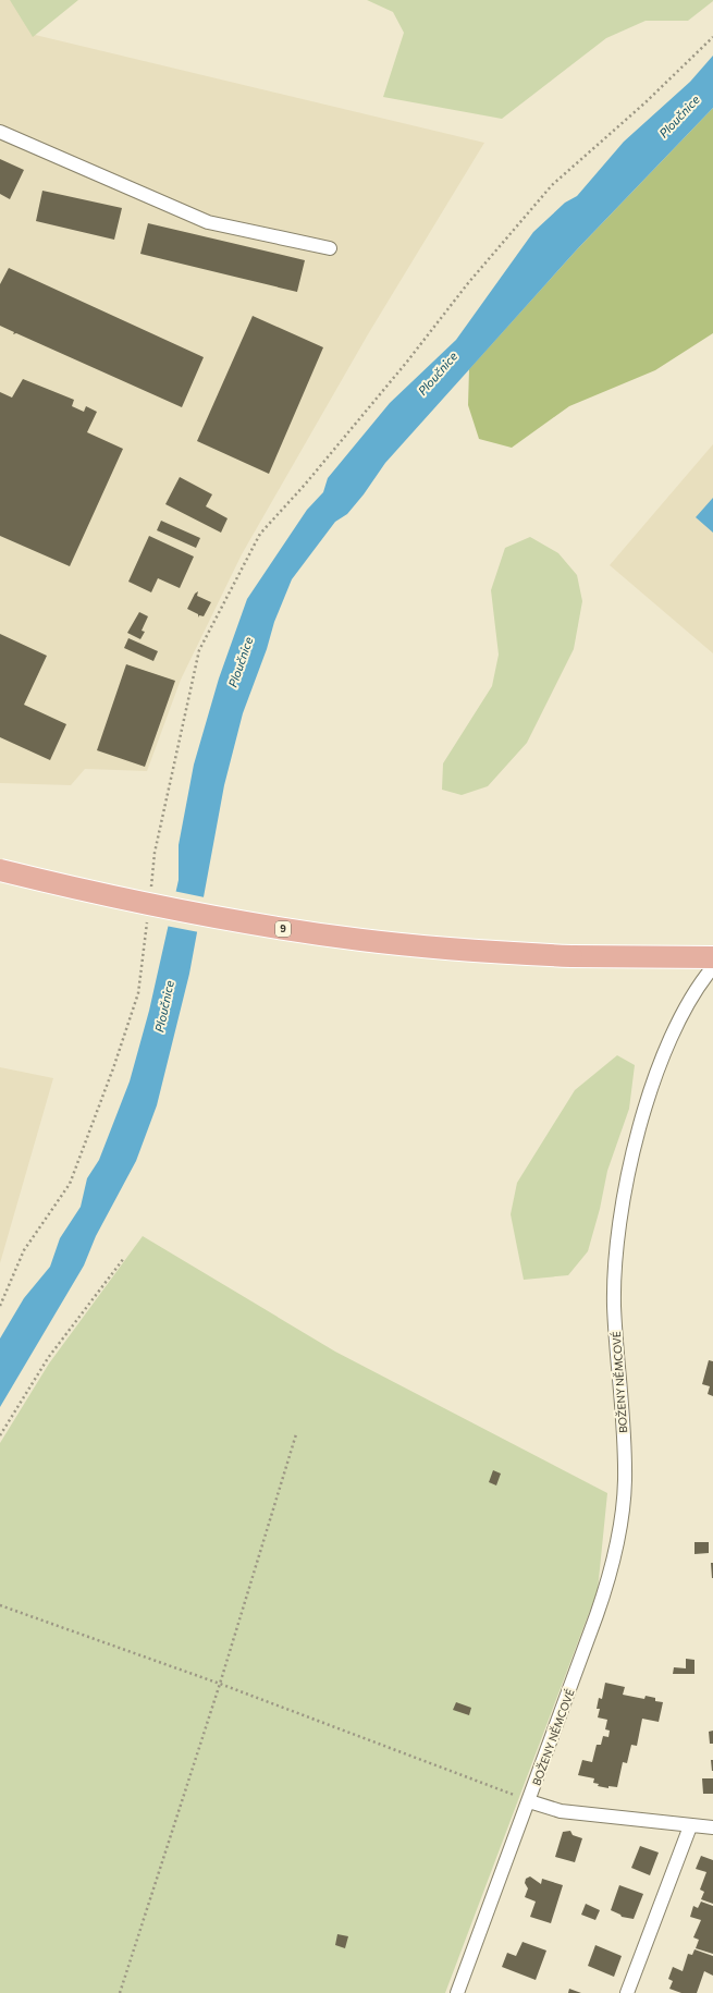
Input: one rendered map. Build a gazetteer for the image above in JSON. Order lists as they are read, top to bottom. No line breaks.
{"streets":{"main road":["9"],"street":["BOŽENY NĚMCOVÉ"]},"water":["Ploučnice"]}
